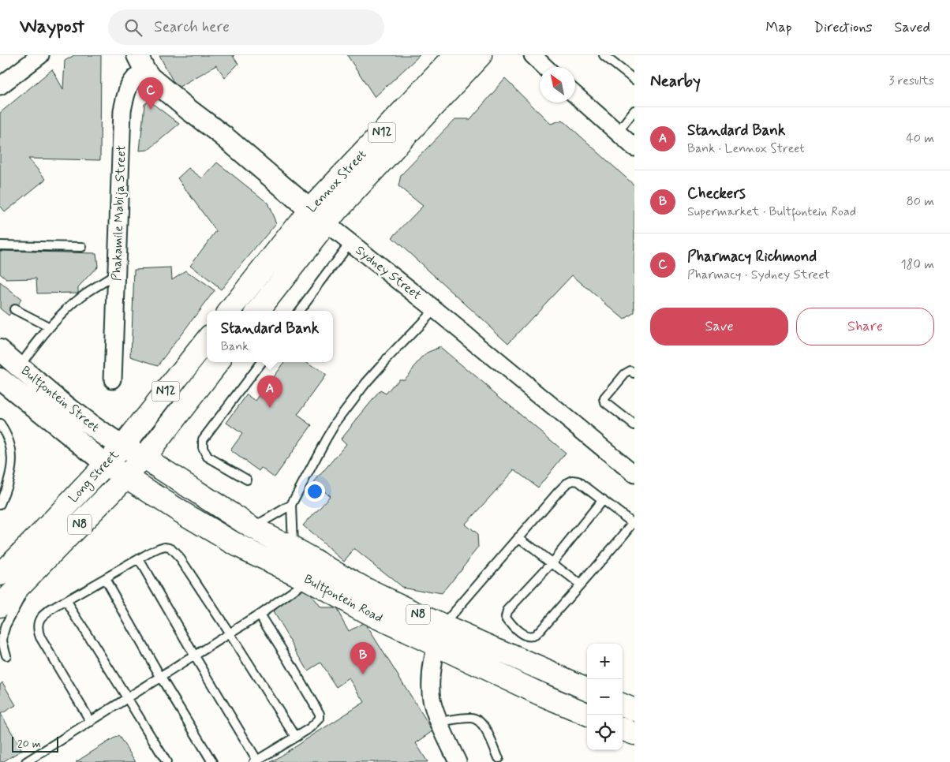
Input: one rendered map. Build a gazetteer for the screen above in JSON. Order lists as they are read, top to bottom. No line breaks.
{"streets":{"highway":["N12","Lennox Street","Long Street","N8","Bultfontein Road"],"street":["Phakamile Mabija Street","Sydney Street","Bultfontein Street"]},"crossings":[["N12","Bultfontein Street"],["N12","Long Street"],["N12","Bultfontein Road"],["Lennox Street","Sydney Street"],["Phakamile Mabija Street","Sydney Street"],["Bultfontein Street","Long Street"],["Bultfontein Street","Bultfontein Road"],["Long Street","Bultfontein Road"]],"scale_bar":"20 m","north":"top left","page":{"header":"Waypost","search":"Search here","nav":["Map","Directions","Saved"],"heading":["Nearby","3 results"],"pins":["C","A","B"],"list":[{"mark":"A","name":"Standard Bank","note":"Bank · Lennox Street","value":"40 m"},{"mark":"B","name":"Checkers","note":"Supermarket · Bultfontein Road","value":"80 m"},{"mark":"C","name":"Pharmacy Richmond","note":"Pharmacy · Sydney Street","value":"180 m"}],"buttons":["Save","Share"],"popup":["Standard Bank","Bank"],"map_buttons":["+","−"],"scale":"20 m"}}
